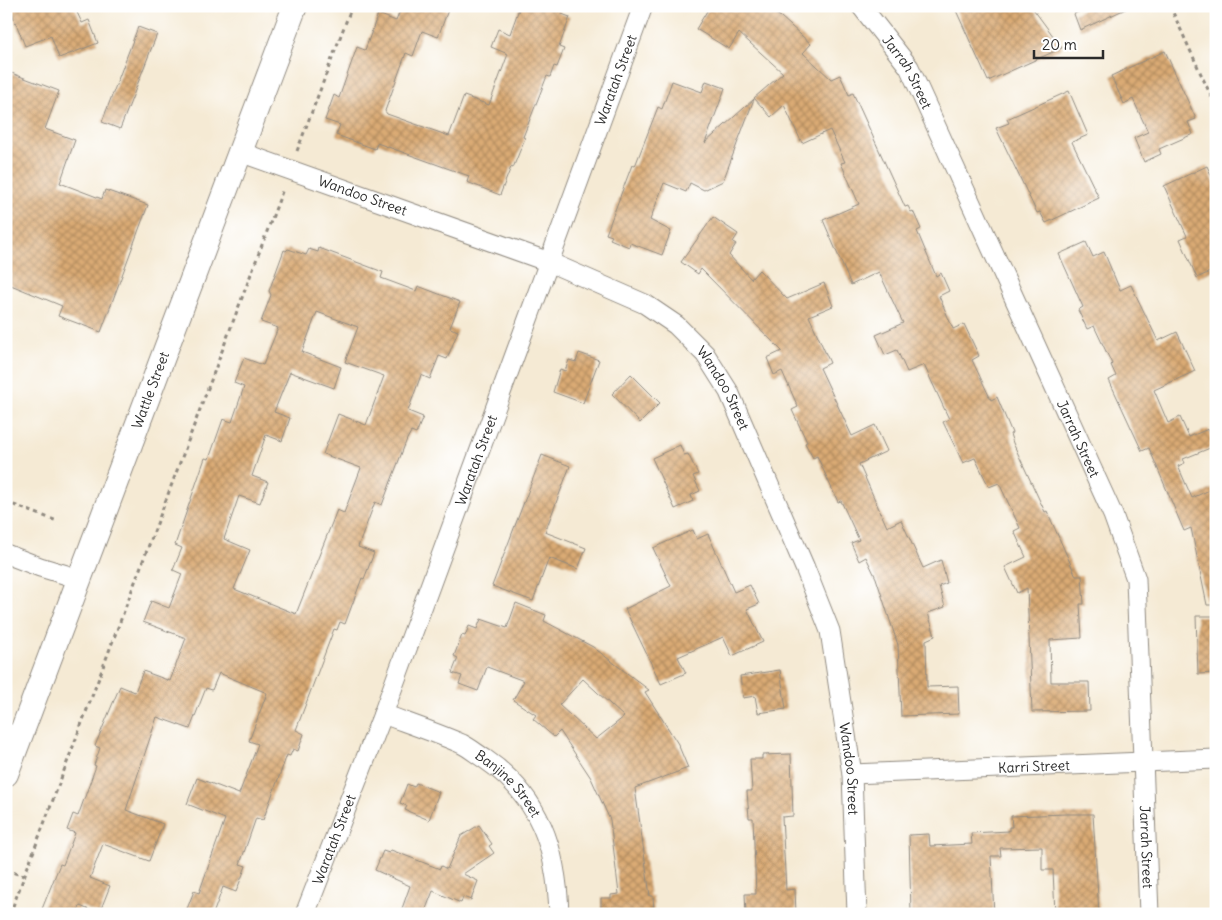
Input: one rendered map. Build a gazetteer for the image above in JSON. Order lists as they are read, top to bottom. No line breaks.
{"streets":{"street":["Jarrah Street","Waratah Street","Wandoo Street","Wattle Street","Karri Street","Banjine Street"]},"crossings":[["Jarrah Street","Karri Street"],["Waratah Street","Wandoo Street"],["Waratah Street","Banjine Street"],["Wandoo Street","Wattle Street"],["Wandoo Street","Karri Street"]],"scale_bar":"20 m"}
